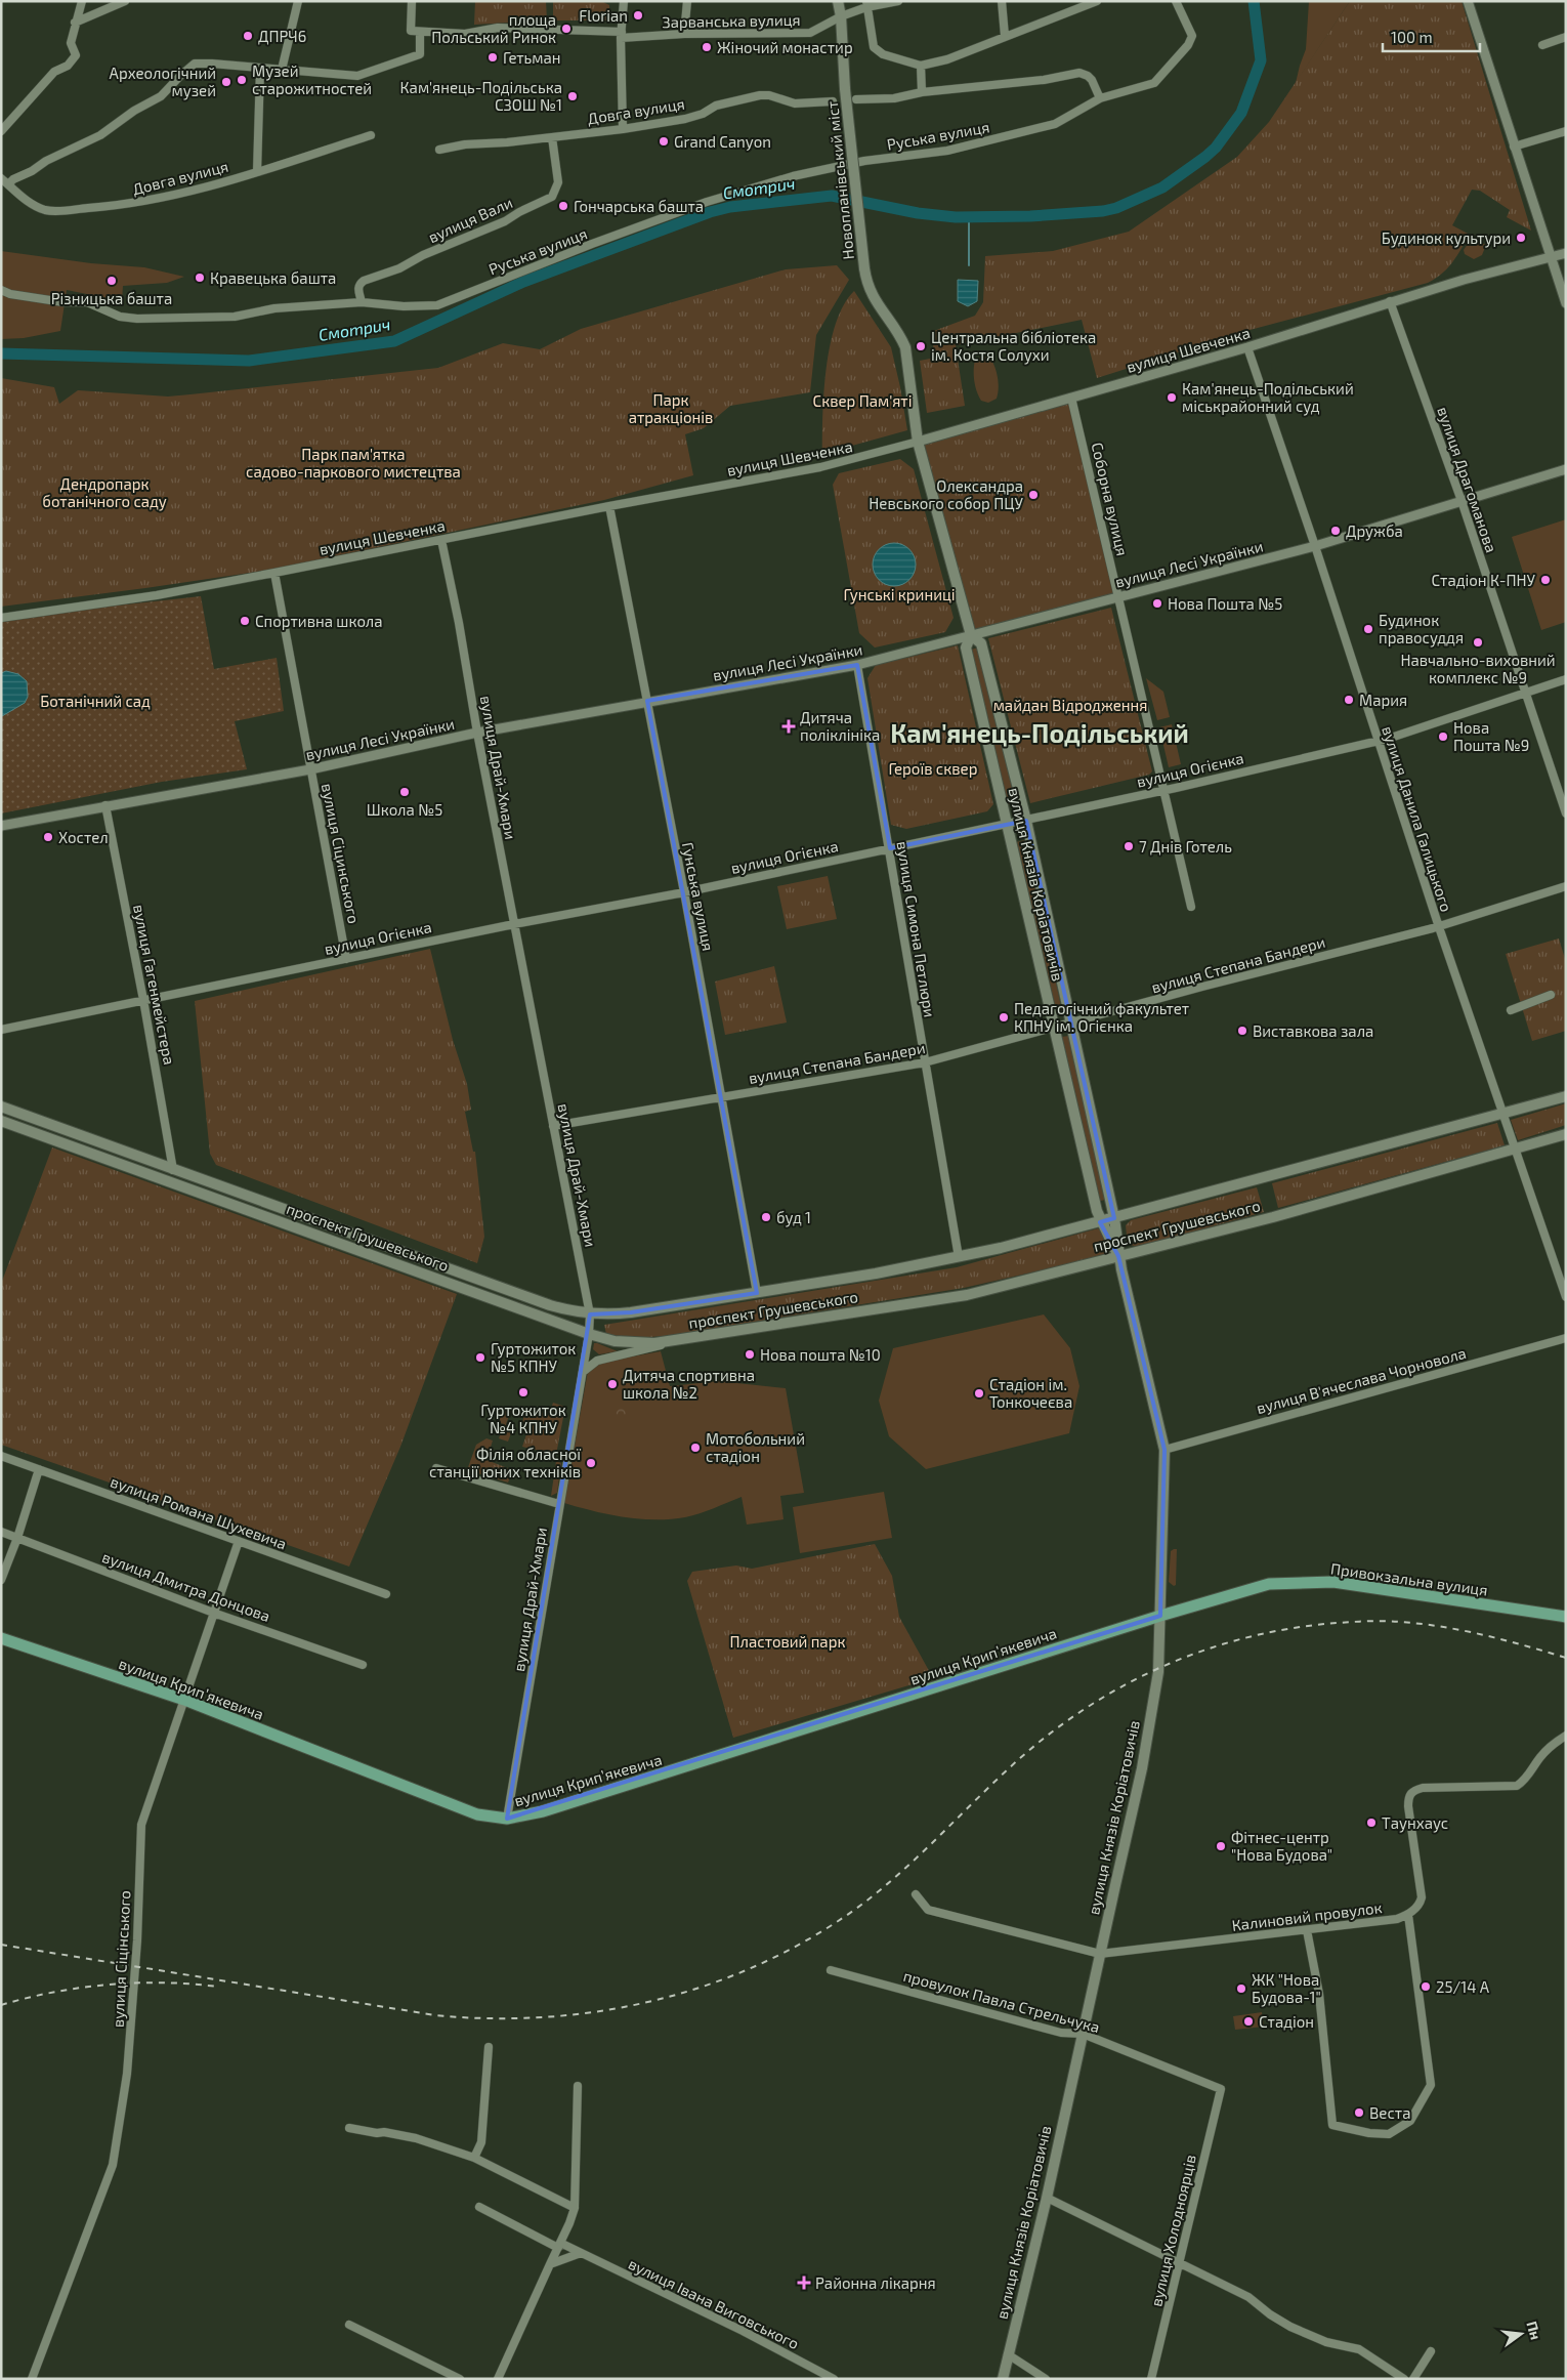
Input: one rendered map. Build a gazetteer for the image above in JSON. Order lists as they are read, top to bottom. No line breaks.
{"streets":{"main road":["Новопланівський міст","вулиця Князів Коріатовичів","проспект Грушевського","Привокзальна вулиця","вулиця Крипʼякевича"],"street":["Зарванська вулиця","Довга вулиця","Руська вулиця","вулиця Вали","вулиця Шевченка","вулиця Драгоманова","Соборна вулиця","вулиця Лесі Українки","вулиця Драй-Хмари","вулиця Огієнка","вулиця Данила Галицького","вулиця Сіцинського","Гунська вулиця","вулиця Симона Петлюри","вулиця Степана Бандери","вулиця Гагенмейстера","вулиця В'ячеслава Чорновола","вулиця Романа Шухевича","вулиця Дмитра Донцова","Калиновий провулок","вулиця Сіцінського","провулок Павла Стрельчука","вулиця Холодноярців","вулиця Івана Виговського"]},"crossings":[["Зарванська вулиця","Новопланівський міст"],["Довга вулиця","вулиця Вали"],["Руська вулиця","вулиця Вали"],["Новопланівський міст","вулиця Князів Коріатовичів"],["вулиця Шевченка","вулиця Драгоманова"],["вулиця Шевченка","Соборна вулиця"],["вулиця Шевченка","вулиця Драй-Хмари"],["вулиця Шевченка","вулиця Данила Галицького"],["вулиця Шевченка","вулиця Сіцинського"],["вулиця Шевченка","вулиця Князів Коріатовичів"],["вулиця Шевченка","Гунська вулиця"],["вулиця Драгоманова","вулиця Лесі Українки"],["вулиця Драгоманова","вулиця Огієнка"],["Соборна вулиця","вулиця Лесі Українки"],["Соборна вулиця","вулиця Огієнка"],["вулиця Лесі Українки","вулиця Драй-Хмари"],["вулиця Лесі Українки","вулиця Данила Галицького"],["вулиця Лесі Українки","вулиця Сіцинського"],["вулиця Лесі Українки","вулиця Князів Коріатовичів"],["вулиця Лесі Українки","Гунська вулиця"],["вулиця Лесі Українки","вулиця Симона Петлюри"],["вулиця Лесі Українки","вулиця Гагенмейстера"],["вулиця Драй-Хмари","вулиця Огієнка"],["вулиця Драй-Хмари","вулиця Степана Бандери"],["вулиця Драй-Хмари","проспект Грушевського"],["вулиця Драй-Хмари","вулиця Крипʼякевича"],["вулиця Огієнка","вулиця Данила Галицького"],["вулиця Огієнка","вулиця Сіцинського"],["вулиця Огієнка","вулиця Князів Коріатовичів"],["вулиця Огієнка","Гунська вулиця"],["вулиця Огієнка","вулиця Симона Петлюри"],["вулиця Огієнка","вулиця Гагенмейстера"],["вулиця Данила Галицького","вулиця Степана Бандери"],["вулиця Данила Галицького","проспект Грушевського"],["вулиця Князів Коріатовичів","вулиця Степана Бандери"],["вулиця Князів Коріатовичів","проспект Грушевського"],["вулиця Князів Коріатовичів","вулиця В'ячеслава Чорновола"],["вулиця Князів Коріатовичів","Привокзальна вулиця"],["вулиця Князів Коріатовичів","вулиця Крипʼякевича"],["вулиця Князів Коріатовичів","Калиновий провулок"],["вулиця Князів Коріатовичів","провулок Павла Стрельчука"],["Гунська вулиця","вулиця Степана Бандери"],["Гунська вулиця","проспект Грушевського"],["вулиця Симона Петлюри","вулиця Степана Бандери"],["вулиця Симона Петлюри","проспект Грушевського"],["вулиця Гагенмейстера","проспект Грушевського"],["вулиця Романа Шухевича","вулиця Сіцінського"],["Привокзальна вулиця","вулиця Крипʼякевича"],["вулиця Дмитра Донцова","вулиця Сіцінського"],["вулиця Крипʼякевича","вулиця Сіцінського"],["провулок Павла Стрельчука","вулиця Холодноярців"]],"districts":["Кам'янець-Подільський"],"water":["Смотрич"],"parks":["Парк атракціонів","Сквер Пам'яті","Парк пам'ятка садово-паркового мистецтва","Дендропарк ботанічного саду","Гунські криниці","Ботанічний сад","майдан Відродження","Героїв сквер","Пластовий парк"],"places":{"other":["Florian","площа Польський Ринок","ДПРЧ6","Жіночий монастир","Гетьман","Музей старожитностей","Археологічний музей","Кам'янець-Подільська СЗОШ №1","Grand Canyon","Гончарська башта","Будинок культури","Кравецька башта","Різницька башта","Центральна бібліотека ім. Костя Солухи","Кам'янець-Подільський міськрайонний суд","Олександра Невського собор ПЦУ","Дружба","Стадіон К-ПНУ","Нова Пошта №5","Спортивна школа","Будинок правосуддя","Навчально-виховний комплекс №9","Мария","Нова Пошта №9","Школа №5","Хостел","7 Днів Готель","Педагогічний факультет КПНУ ім. Огієнка","Виставкова зала","буд 1","Нова пошта №10","Гуртожиток №5 КПНУ","Дитяча спортивна школа №2","Гуртожиток №4 КПНУ","Стадіон ім. Тонкочеєва","Мотобольний стадіон","Філія обласної станції юних техніків","Таунхаус","Фітнес-центр \"Нова Будова\"","25/14 А","ЖК \"Нова Будова-1\"","Стадіон","Веста"],"health":["Дитяча поліклініка","Районна лікарня"]},"scale_bar":"100 m","north":"right"}
